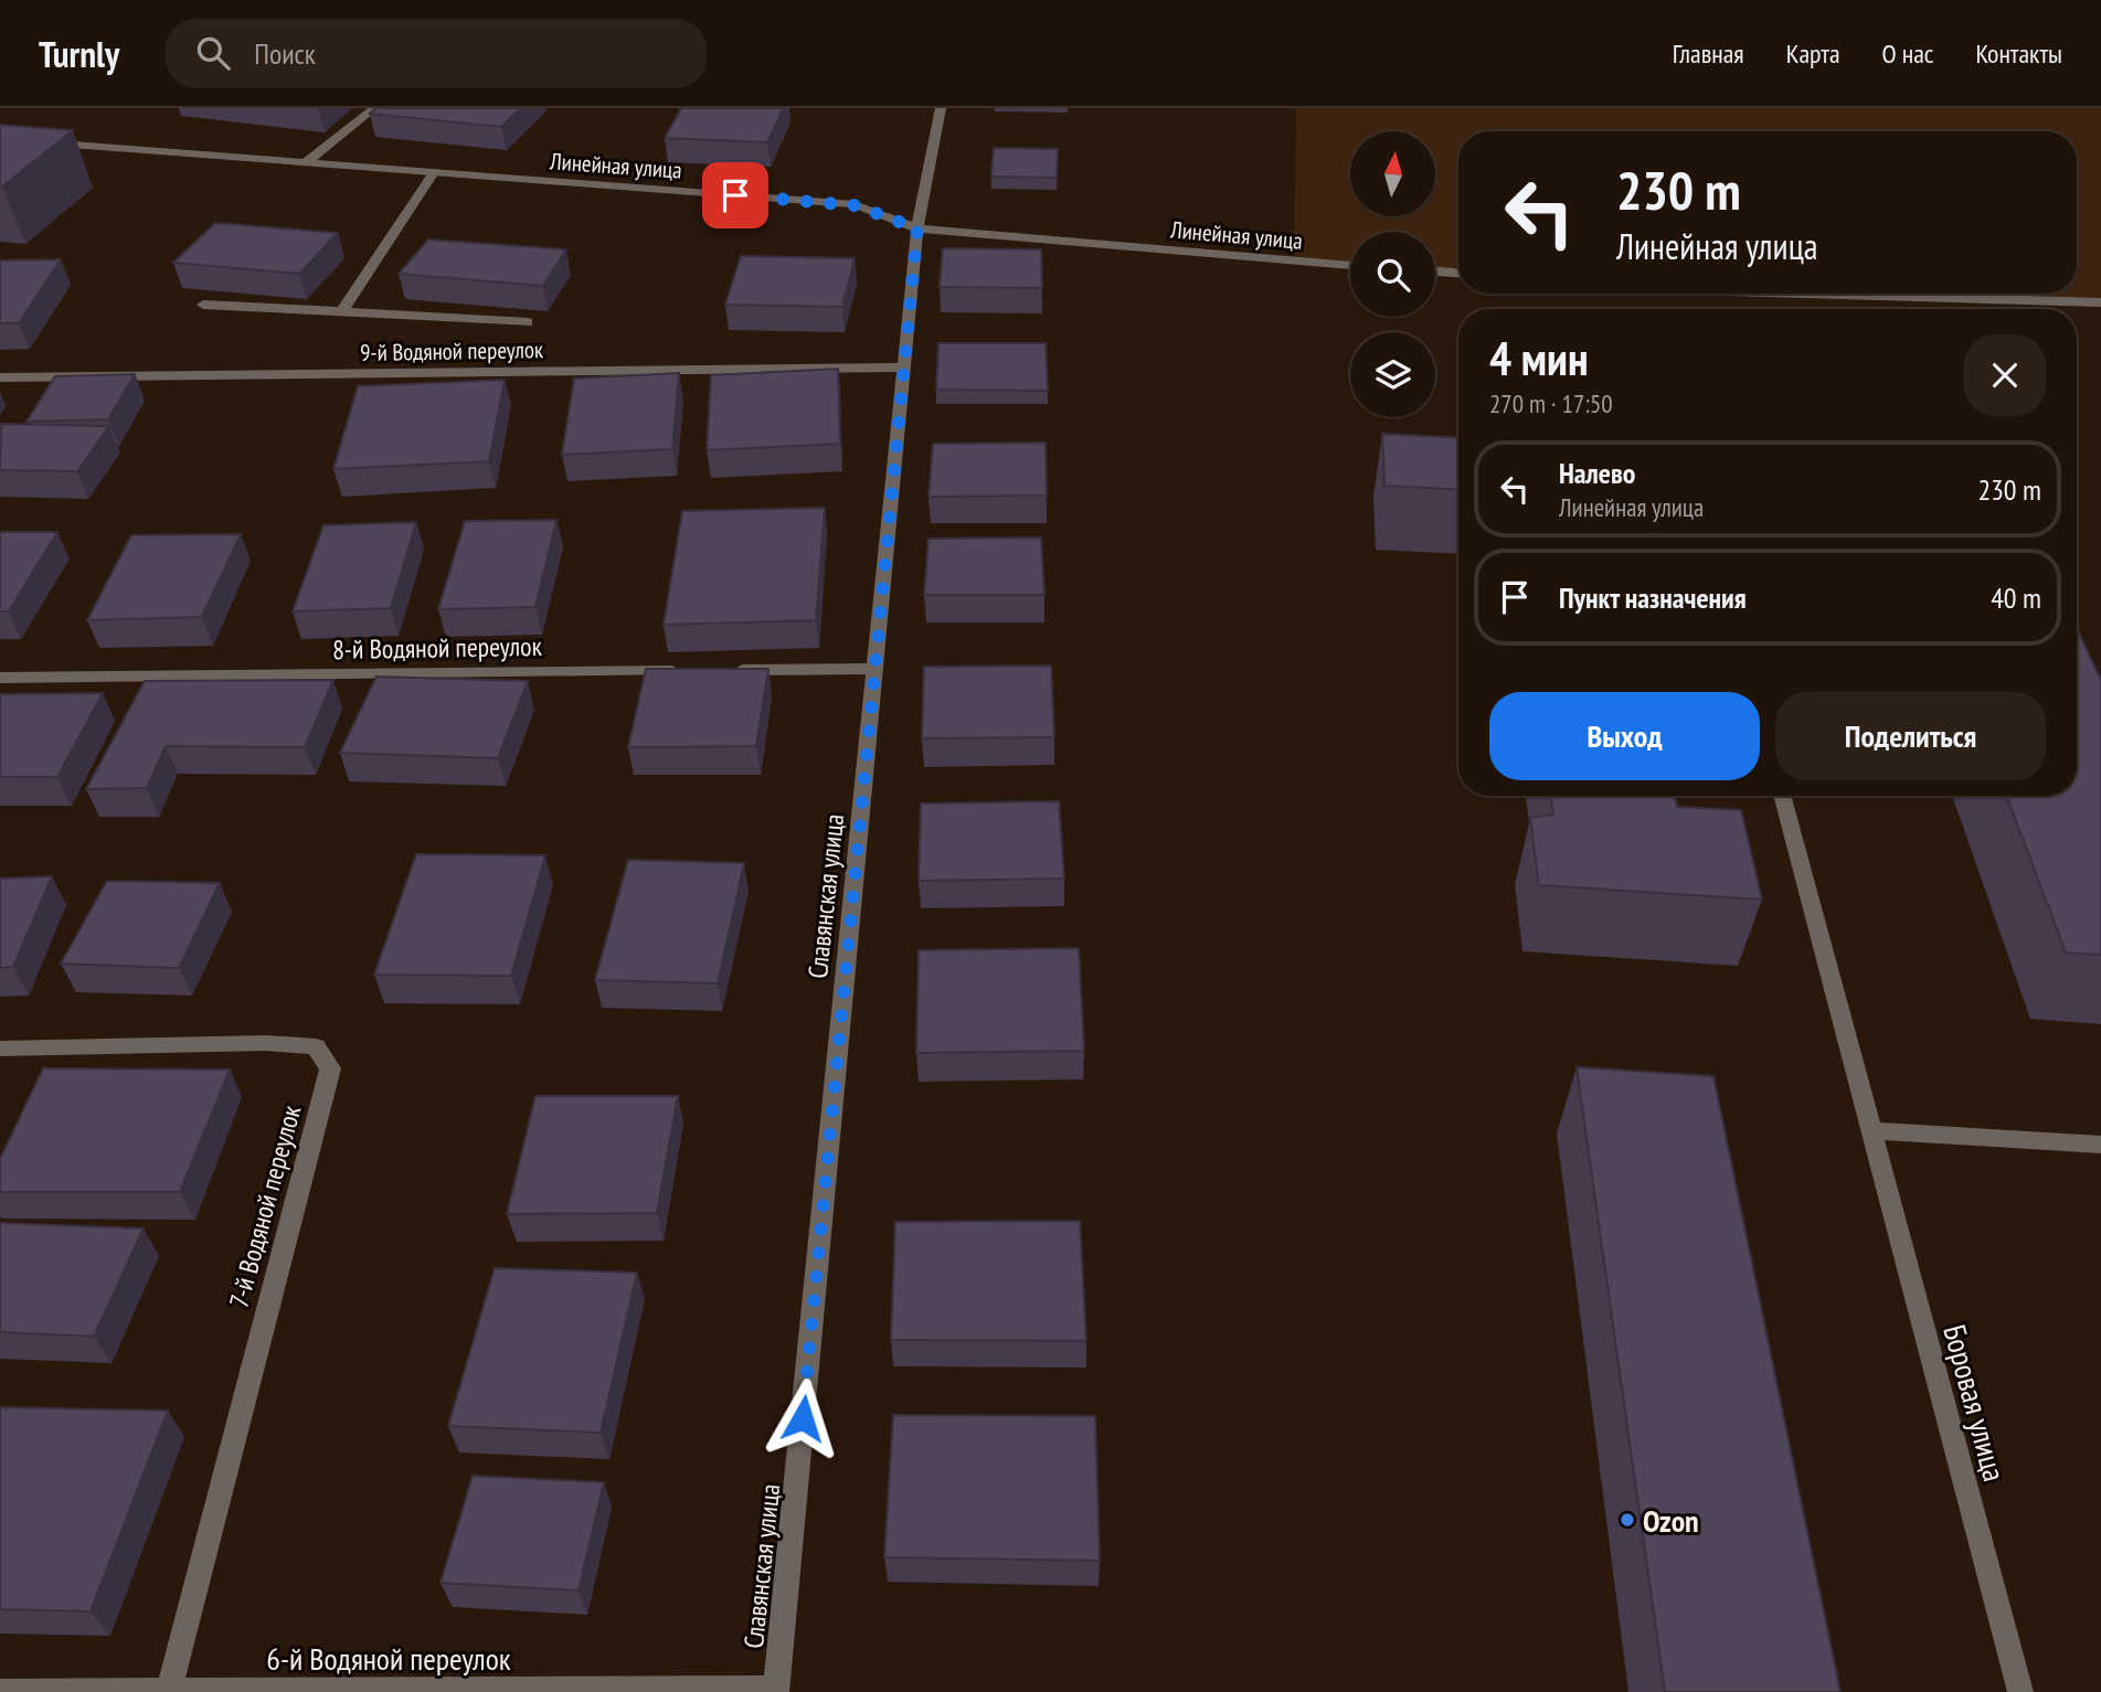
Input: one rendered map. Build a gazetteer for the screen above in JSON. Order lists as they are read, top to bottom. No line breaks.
{"streets":{"street":["Линейная улица","9-й Водяной переулок","8-й Водяной переулок","Славянская улица","7-й Водяной переулок","Боровая улица","6-й Водяной переулок"]},"crossings":[["Линейная улица","Славянская улица"],["9-й Водяной переулок","Славянская улица"],["Славянская улица","6-й Водяной переулок"],["7-й Водяной переулок","6-й Водяной переулок"]],"places":["Ozon"],"north":"top","page":{"header":"Turnly","search":"Поиск","nav":["Главная","Карта","О нас","Контакты"],"turn":["230 m","Линейная улица"],"heading":["4 мин","270 m · 17:50"],"list":[{"name":"Налево","note":"Линейная улица","value":"230 m"},{"name":"Пункт назначения","value":"40 m"}],"buttons":["Выход","Поделиться"]}}
